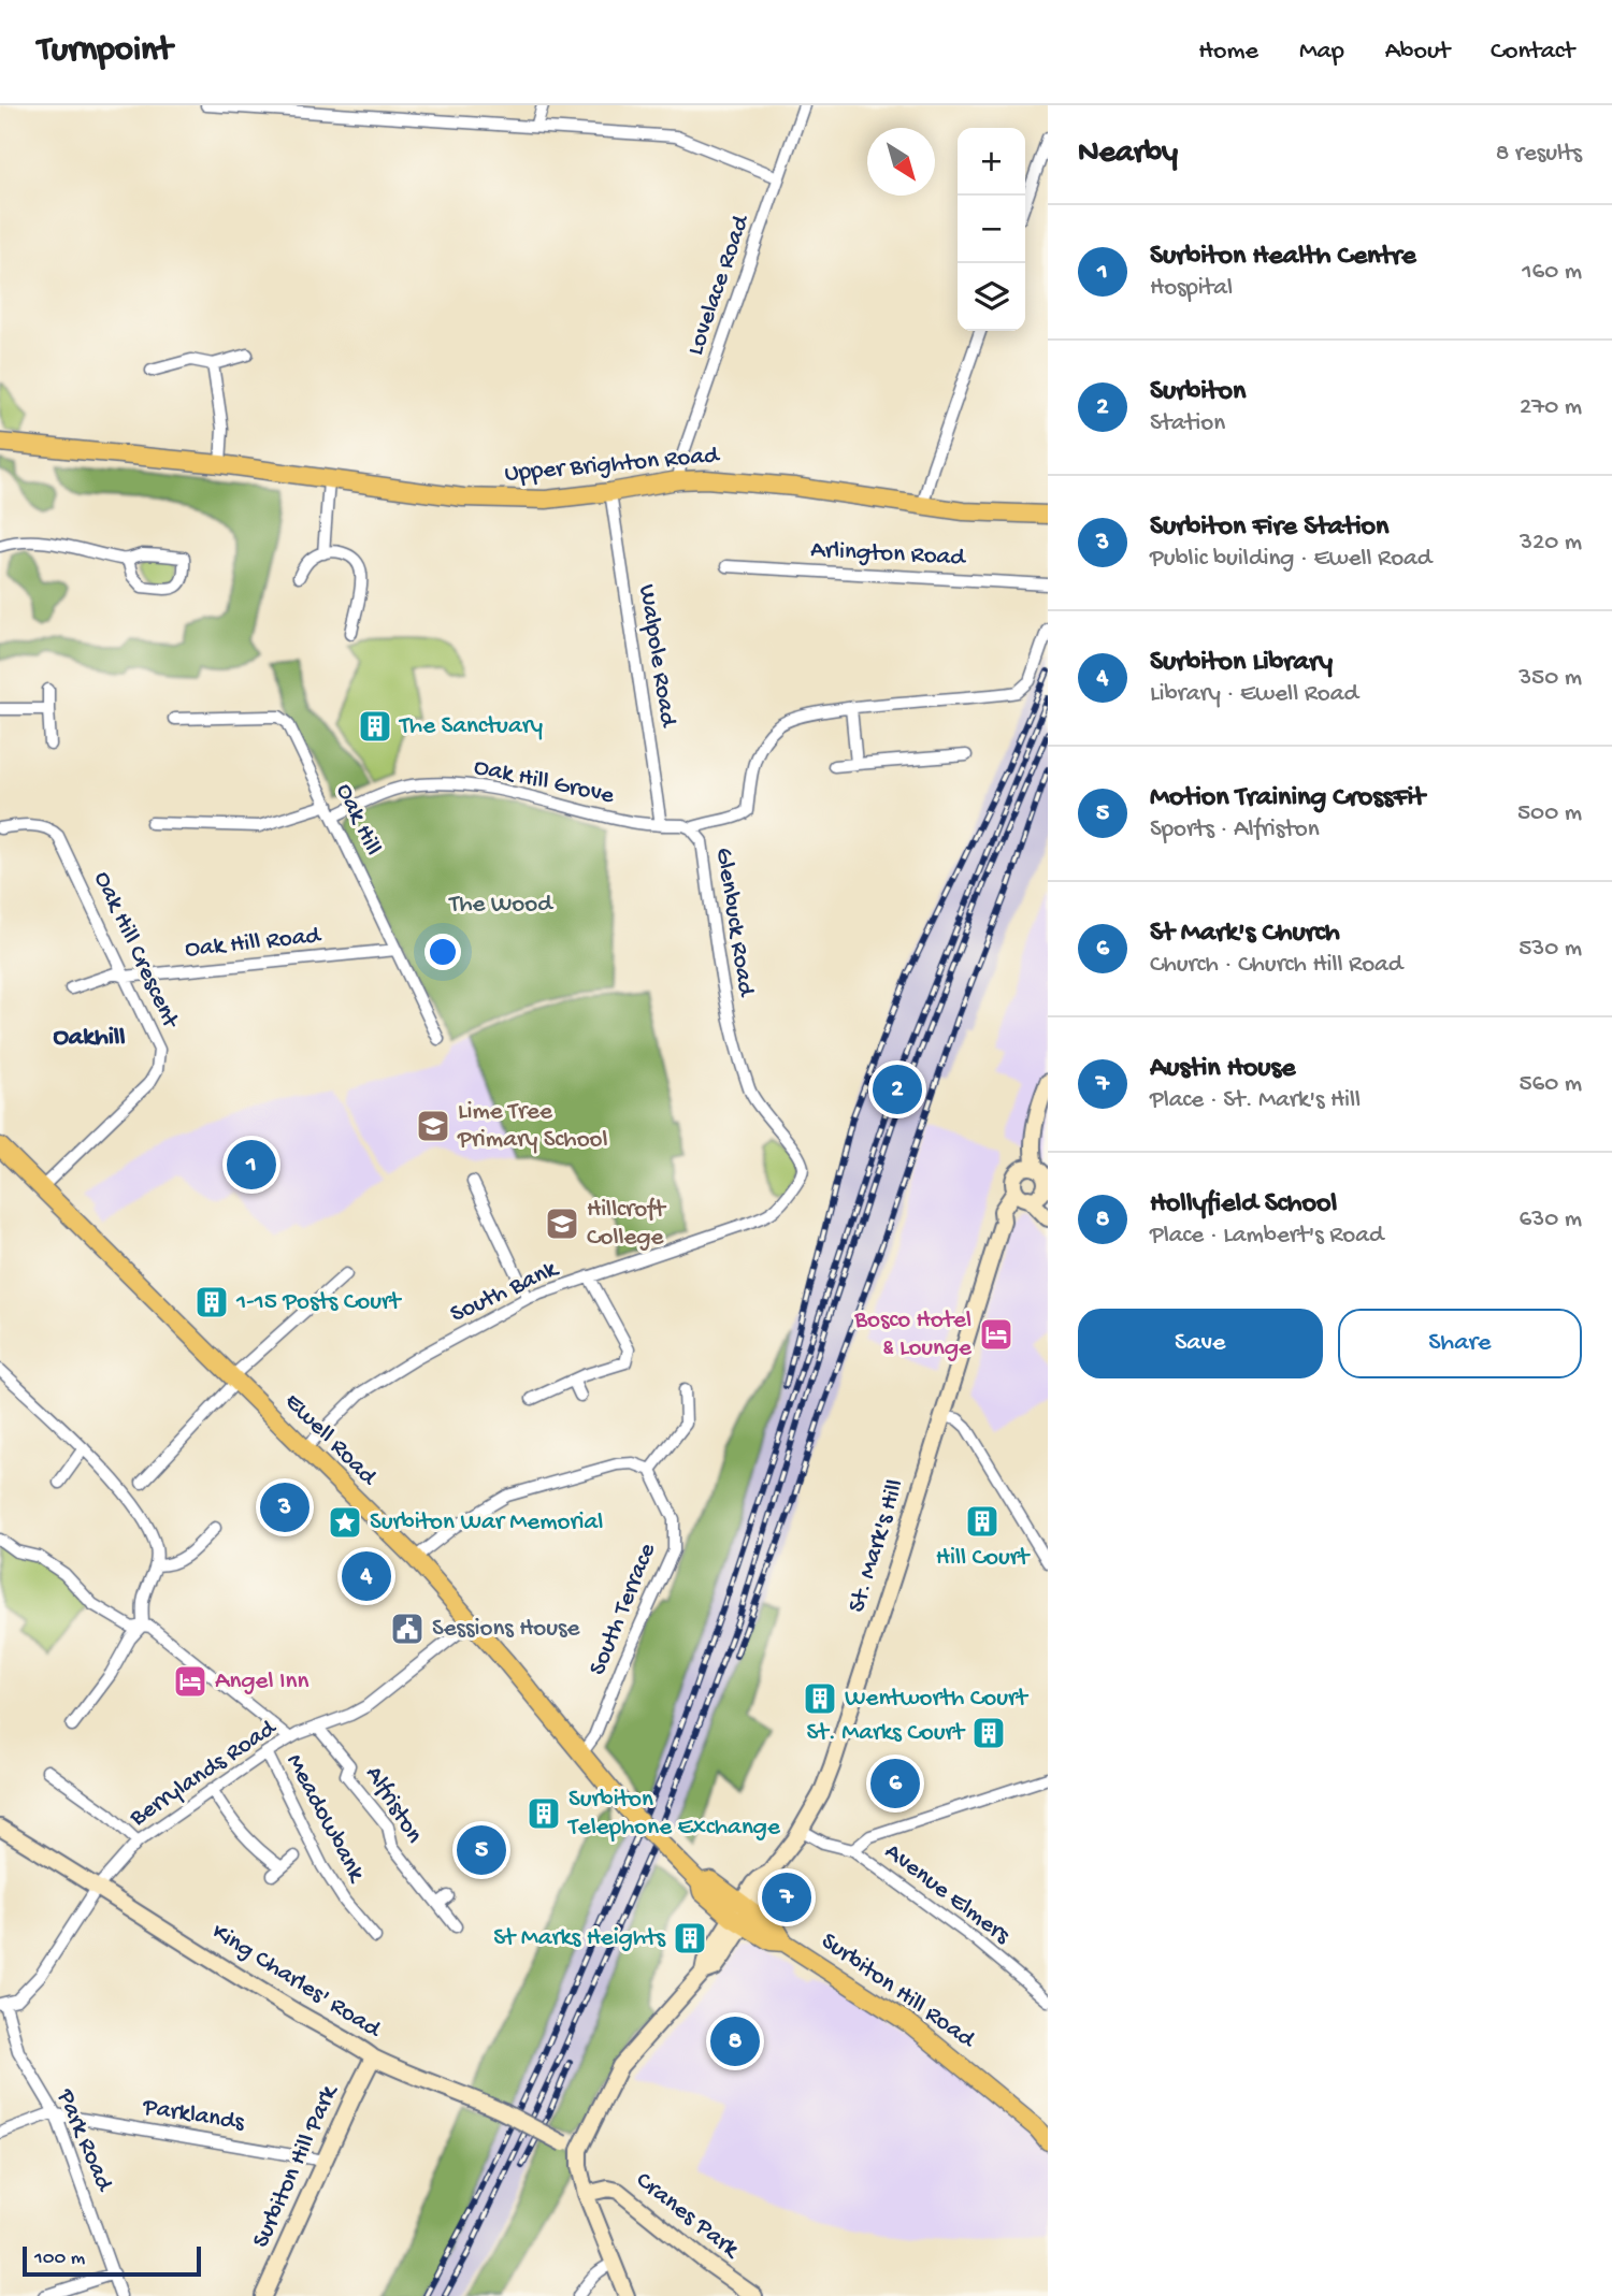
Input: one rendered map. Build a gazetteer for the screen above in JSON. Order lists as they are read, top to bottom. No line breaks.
{"streets":{"main road":["Upper Brighton Road","Ewell Road","Surbiton Hill Road"],"street":["Lovelace Road","Arlington Road","Walpole Road","Oak Hill Grove","Oak Hill","Glenbuck Road","Oak Hill Road","Oak Hill Crescent","South Bank","St. Mark's Hill","South Terrace","Berrylands Road","Alfriston","Meadowbank","Avenue Elmers","King Charles' Road","Parklands","Park Road","Surbiton Hill Park","Cranes Park"]},"crossings":[["Lovelace Road","Upper Brighton Road"],["Upper Brighton Road","Walpole Road"],["Walpole Road","Oak Hill Grove"],["Oak Hill Grove","Oak Hill"],["Oak Hill Grove","Glenbuck Road"],["Oak Hill","Oak Hill Road"],["Glenbuck Road","South Bank"],["Oak Hill Road","Oak Hill Crescent"],["Oak Hill Crescent","Ewell Road"],["South Bank","Ewell Road"],["Ewell Road","St. Mark's Hill"],["Ewell Road","South Terrace"],["Ewell Road","Berrylands Road"],["Ewell Road","Surbiton Hill Road"],["St. Mark's Hill","King Charles' Road"],["St. Mark's Hill","Surbiton Hill Road"],["Berrylands Road","Alfriston"],["Berrylands Road","Meadowbank"],["Berrylands Road","King Charles' Road"],["Berrylands Road","Park Road"],["King Charles' Road","Surbiton Hill Park"],["Parklands","Park Road"],["Parklands","Surbiton Hill Park"]],"districts":["Oakhill"],"parks":["The Wood"],"places":{"building":["The Sanctuary","1-15 Posts Court","Hill Court","Wentworth Court","St. Marks Court","Surbiton Telephone Exchange","St Marks Heights"],"school or university":["Lime Tree Primary School","Hillcroft College"],"hotel":["Bosco Hotel & Lounge","Angel Inn"],"place":["Surbiton War Memorial"],"public building":["Sessions House"]},"scale_bar":"100 m","north":"bottom right","page":{"header":"Turnpoint","nav":["Home","Map","About","Contact"],"heading":["Nearby","8 results"],"map_buttons":["+","−"],"list":[{"mark":"1","name":"Surbiton Health Centre","note":"Hospital","value":"160 m"},{"mark":"2","name":"Surbiton","note":"Station","value":"270 m"},{"mark":"3","name":"Surbiton Fire Station","note":"Public building · Ewell Road","value":"320 m"},{"mark":"4","name":"Surbiton Library","note":"Library · Ewell Road","value":"350 m"},{"mark":"5","name":"Motion Training CrossFit","note":"Sports · Alfriston","value":"500 m"},{"mark":"6","name":"St Mark's Church","note":"Church · Church Hill Road","value":"530 m"},{"mark":"7","name":"Austin House","note":"Place · St. Mark's Hill","value":"560 m"},{"mark":"8","name":"Hollyfield School","note":"Place · Lambert's Road","value":"630 m"}],"pins":["2","1","3","4","6","5","7","8"],"buttons":["Save","Share"],"scale":"100 m"}}
